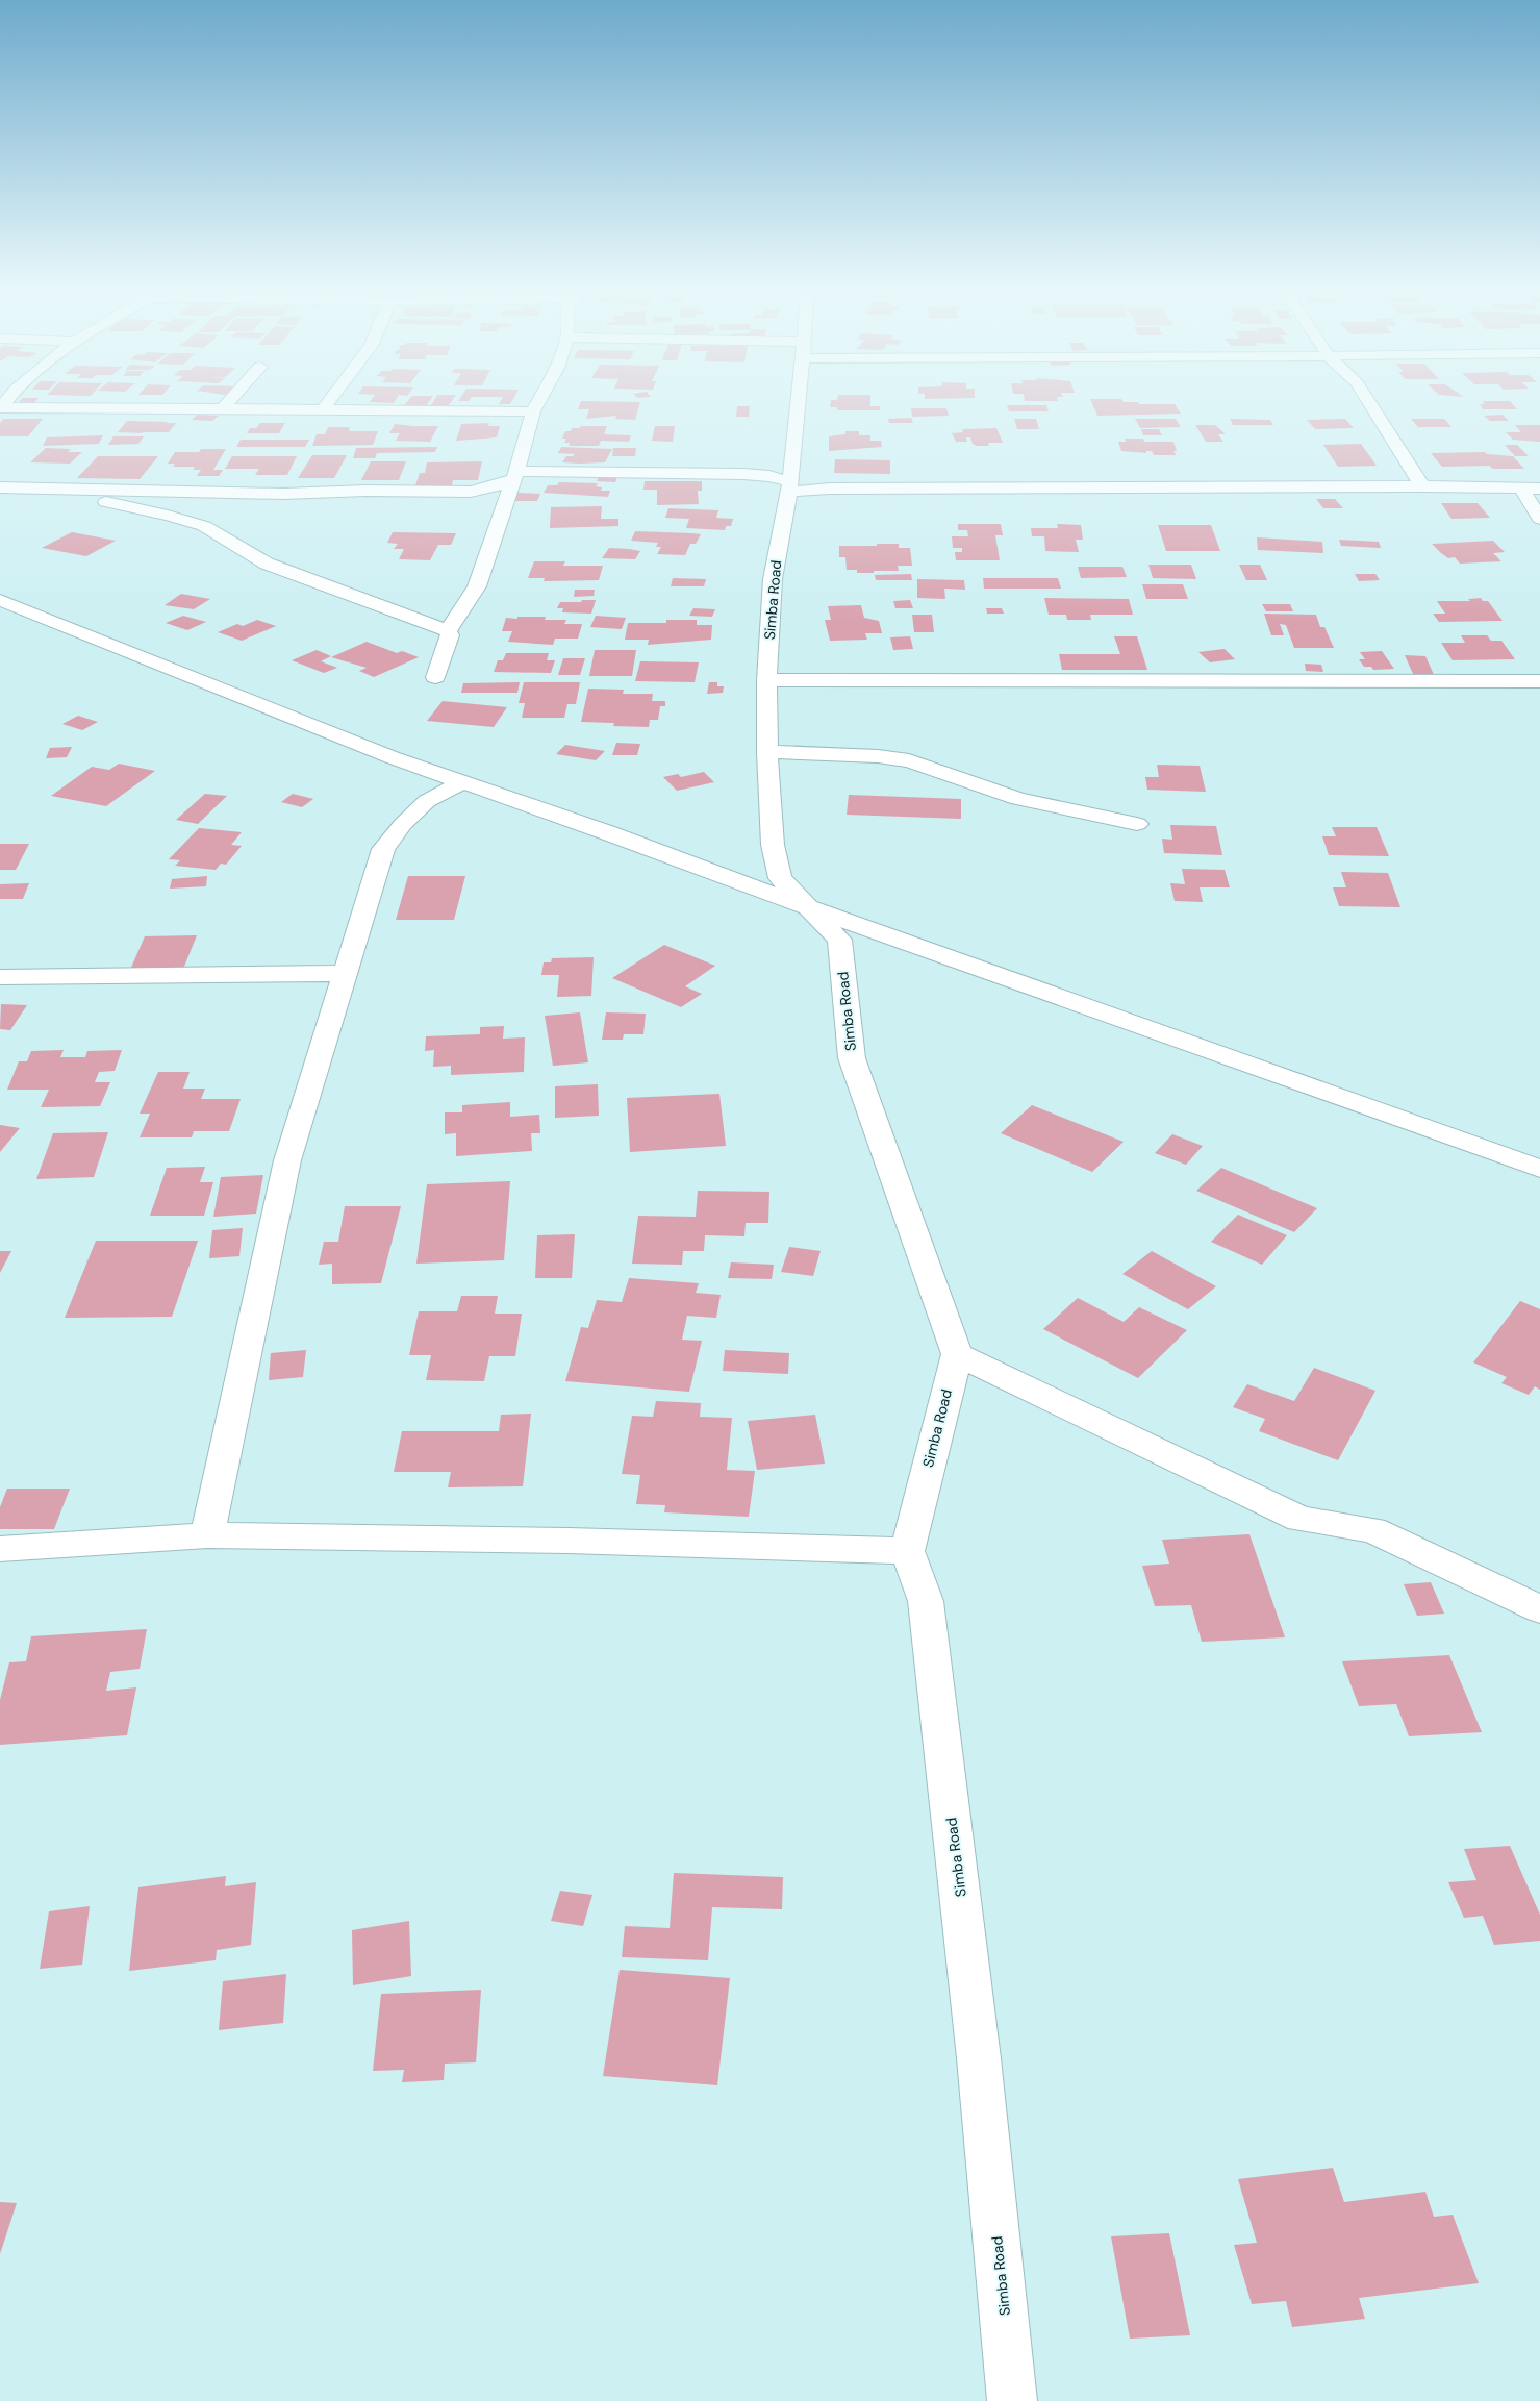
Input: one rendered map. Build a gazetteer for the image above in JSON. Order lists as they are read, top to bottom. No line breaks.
{"streets":{"street":["Simba Road"]}}
